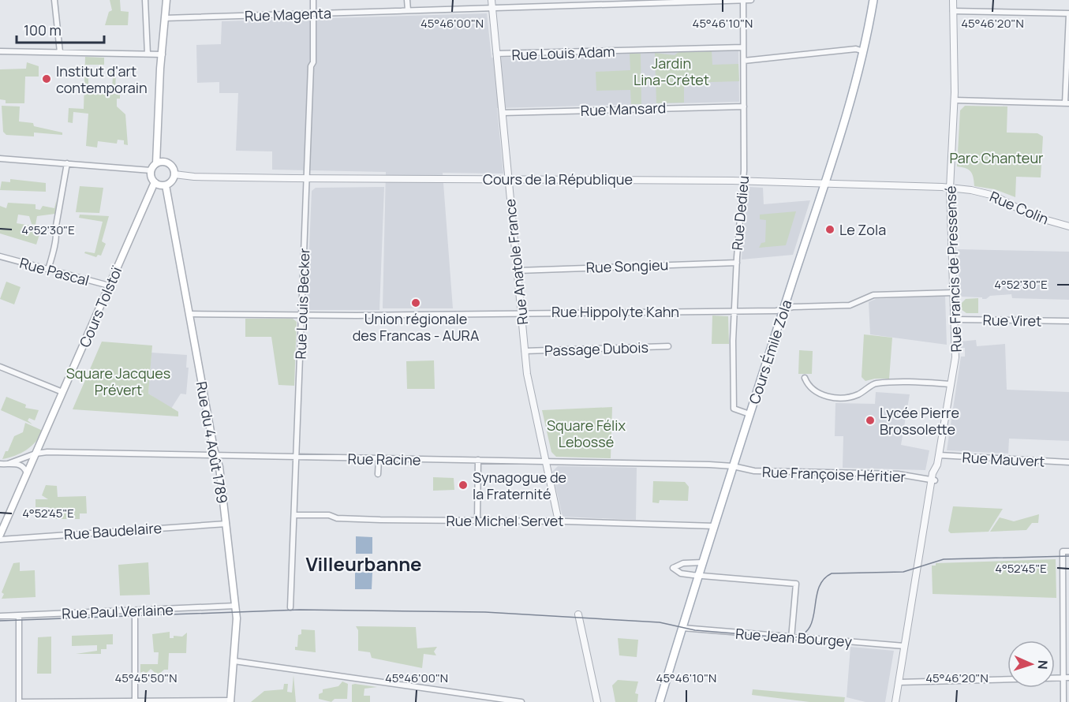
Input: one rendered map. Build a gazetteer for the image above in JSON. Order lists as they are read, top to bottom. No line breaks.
{"streets":{"main road":["Cours Tolstoï","Cours Émile Zola","Rue du 4 Août 1789"],"street":["Rue Magenta","Rue Louis Adam","Rue Mansard","Cours de la République","Rue Colin","Rue Dedieu","Rue Anatole France","Rue Songieu","Rue Francis de Pressensé","Rue Pascal","Rue Louis Becker","Rue Hippolyte Kahn","Rue Viret","Passage Dubois","Rue Racine","Rue Mauvert","Rue Françoise Héritier","Rue Michel Servet","Rue Baudelaire","Rue Paul Verlaine","Rue Jean Bourgey"]},"crossings":[["Rue Magenta","Rue Dedieu"],["Rue Magenta","Rue Anatole France"],["Rue Magenta","Rue Louis Becker"],["Rue Louis Adam","Rue Dedieu"],["Rue Louis Adam","Rue Anatole France"],["Rue Mansard","Rue Dedieu"],["Rue Mansard","Rue Anatole France"],["Cours de la République","Rue Colin"],["Cours de la République","Rue Dedieu"],["Cours de la République","Rue Anatole France"],["Cours de la République","Rue Louis Becker"],["Cours de la République","Cours Tolstoï"],["Cours de la République","Cours Émile Zola"],["Cours de la République","Rue du 4 Août 1789"],["Rue Colin","Rue Francis de Pressensé"],["Rue Dedieu","Rue Songieu"],["Rue Dedieu","Rue Hippolyte Kahn"],["Rue Dedieu","Cours Émile Zola"],["Rue Anatole France","Rue Songieu"],["Rue Anatole France","Rue Hippolyte Kahn"],["Rue Anatole France","Passage Dubois"],["Rue Anatole France","Rue Racine"],["Rue Anatole France","Rue Michel Servet"],["Rue Francis de Pressensé","Rue Hippolyte Kahn"],["Rue Francis de Pressensé","Rue Viret"],["Rue Francis de Pressensé","Rue Mauvert"],["Rue Francis de Pressensé","Rue Françoise Héritier"],["Rue Francis de Pressensé","Rue Jean Bourgey"],["Rue Pascal","Cours Tolstoï"],["Rue Louis Becker","Rue Hippolyte Kahn"],["Rue Louis Becker","Rue Racine"],["Rue Louis Becker","Rue Michel Servet"],["Cours Tolstoï","Rue du 4 Août 1789"],["Cours Tolstoï","Rue Racine"],["Rue Hippolyte Kahn","Cours Émile Zola"],["Rue Hippolyte Kahn","Rue du 4 Août 1789"],["Cours Émile Zola","Rue Racine"],["Cours Émile Zola","Rue Françoise Héritier"],["Cours Émile Zola","Rue Michel Servet"],["Cours Émile Zola","Rue Jean Bourgey"],["Rue du 4 Août 1789","Rue Racine"],["Rue du 4 Août 1789","Rue Baudelaire"],["Rue du 4 Août 1789","Rue Paul Verlaine"],["Rue Racine","Rue Françoise Héritier"]],"districts":["Villeurbanne"],"parks":["Jardin Lina-Crétet","Parc Chanteur","Square Jacques Prévert","Square Félix Lebossé"],"places":["Institut d'art contemporain","Le Zola","Union régionale des Francas - AURA","Lycée Pierre Brossolette","Synagogue de la Fraternité"],"scale_bar":"100 m","north":"right","coordinates":["45°46'00\"N","45°46'10\"N","45°46'20\"N","4°52'30\"E","4°52'45\"E","45°45'50\"N"]}
